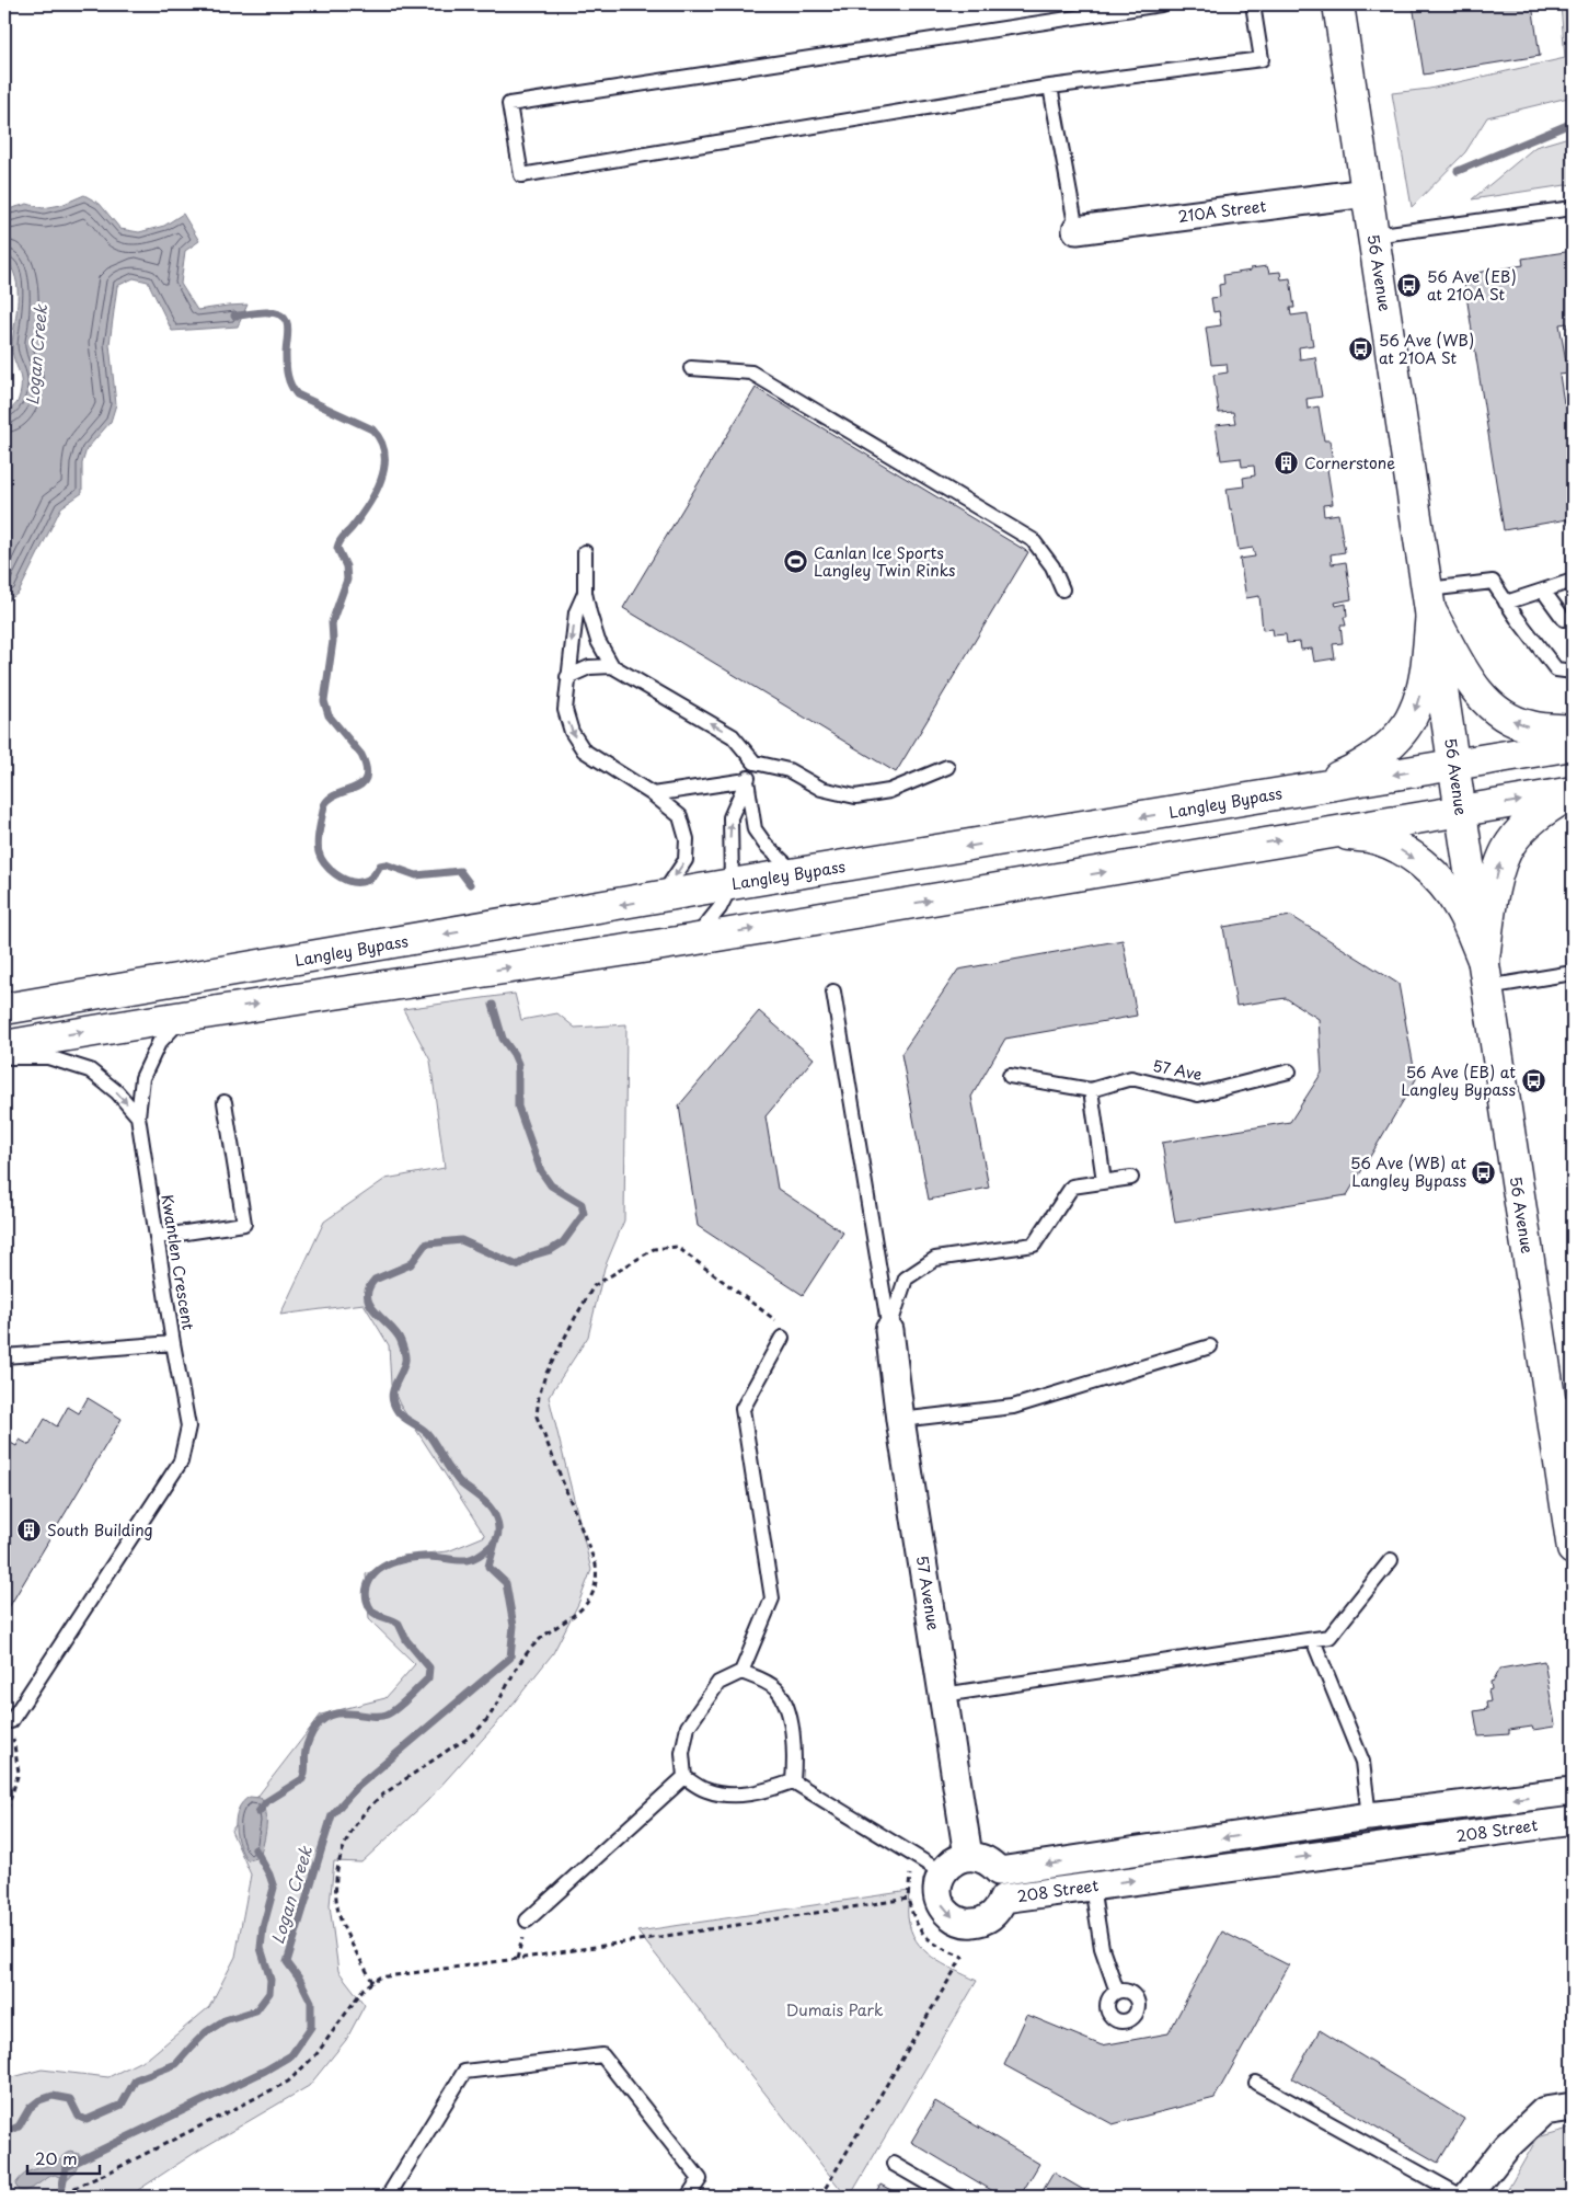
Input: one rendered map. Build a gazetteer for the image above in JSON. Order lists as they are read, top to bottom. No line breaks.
{"streets":{"main road":["56 Avenue","Langley Bypass"],"street":["210A Street","57 Avenue","208 Street"],"lane":["57 Ave","Kwantlen Crescent"]},"crossings":[["210A Street","56 Avenue"],["56 Avenue","Langley Bypass"],["57 Avenue","208 Street"]],"water":["Logan Creek"],"parks":["Dumais Park"],"places":{"bus stop":["56 Ave (EB) at 210A St","56 Ave (WB) at 210A St","56 Ave (EB) at Langley Bypass","56 Ave (WB) at Langley Bypass"],"building":["Cornerstone","South Building"],"sports":["Canlan Ice Sports Langley Twin Rinks"]},"scale_bar":"20 m"}
